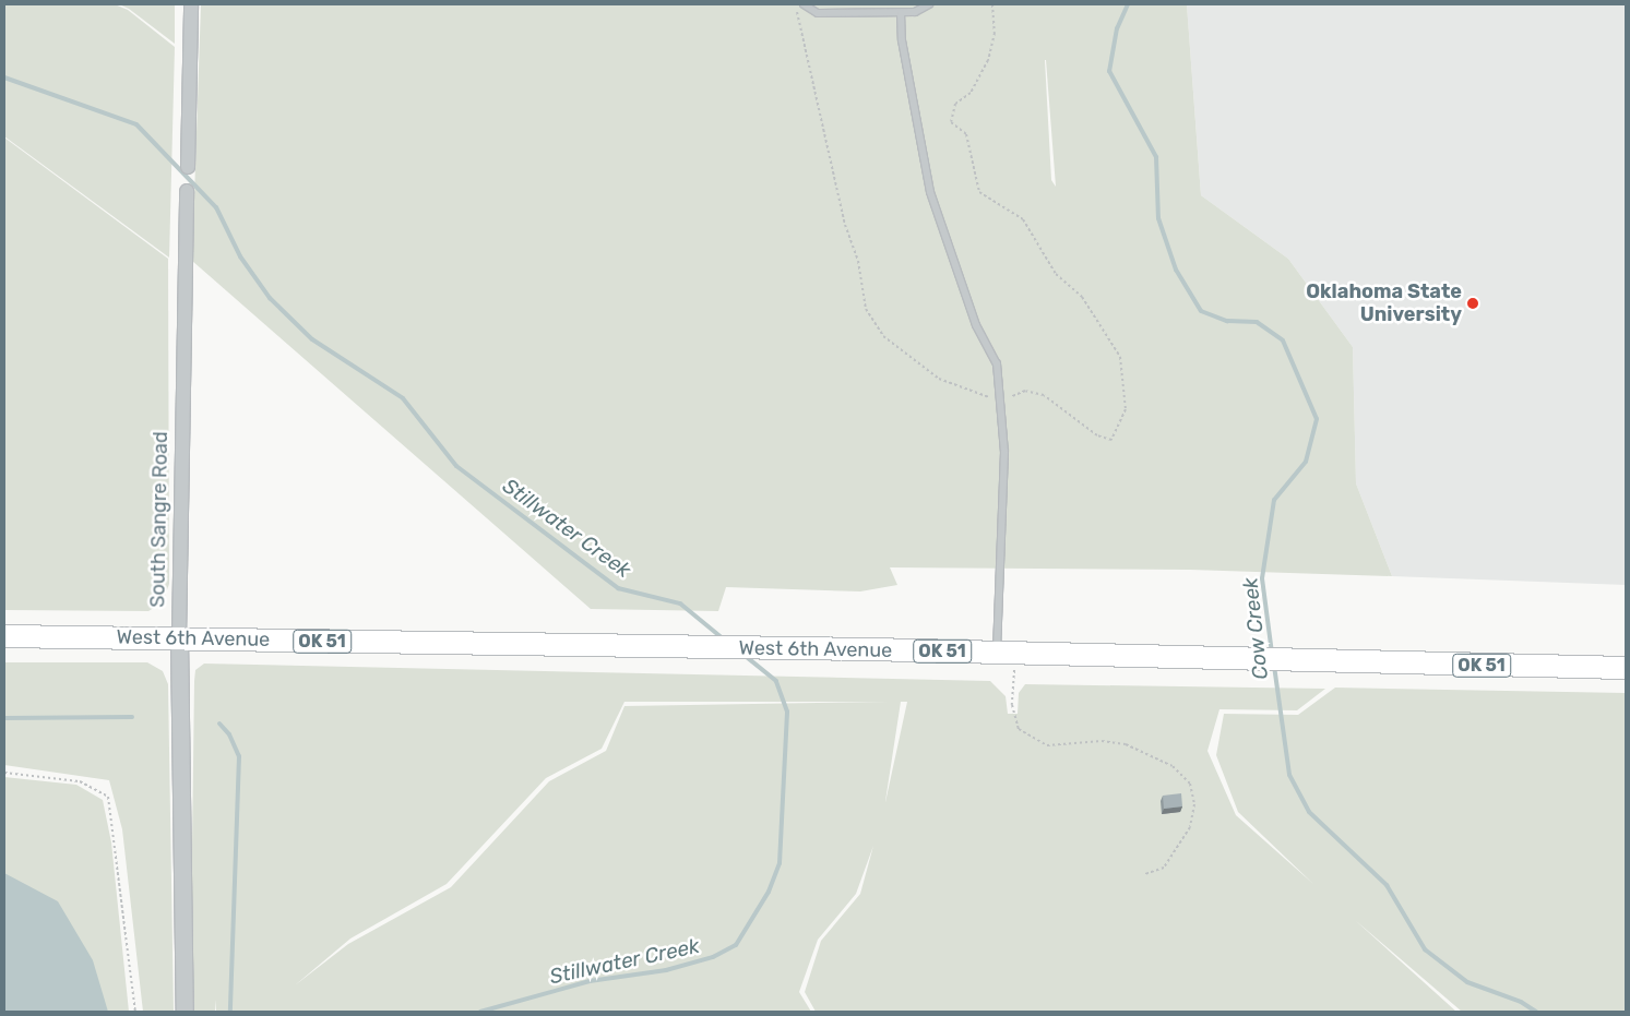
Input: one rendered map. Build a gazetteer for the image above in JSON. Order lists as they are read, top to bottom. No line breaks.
{"streets":{"highway":["West 6th Avenue","OK 51"],"street":["South Sangre Road"]},"crossings":[["South Sangre Road","West 6th Avenue"]],"water":["Stillwater Creek","Cow Creek"],"places":["Oklahoma State University"]}
